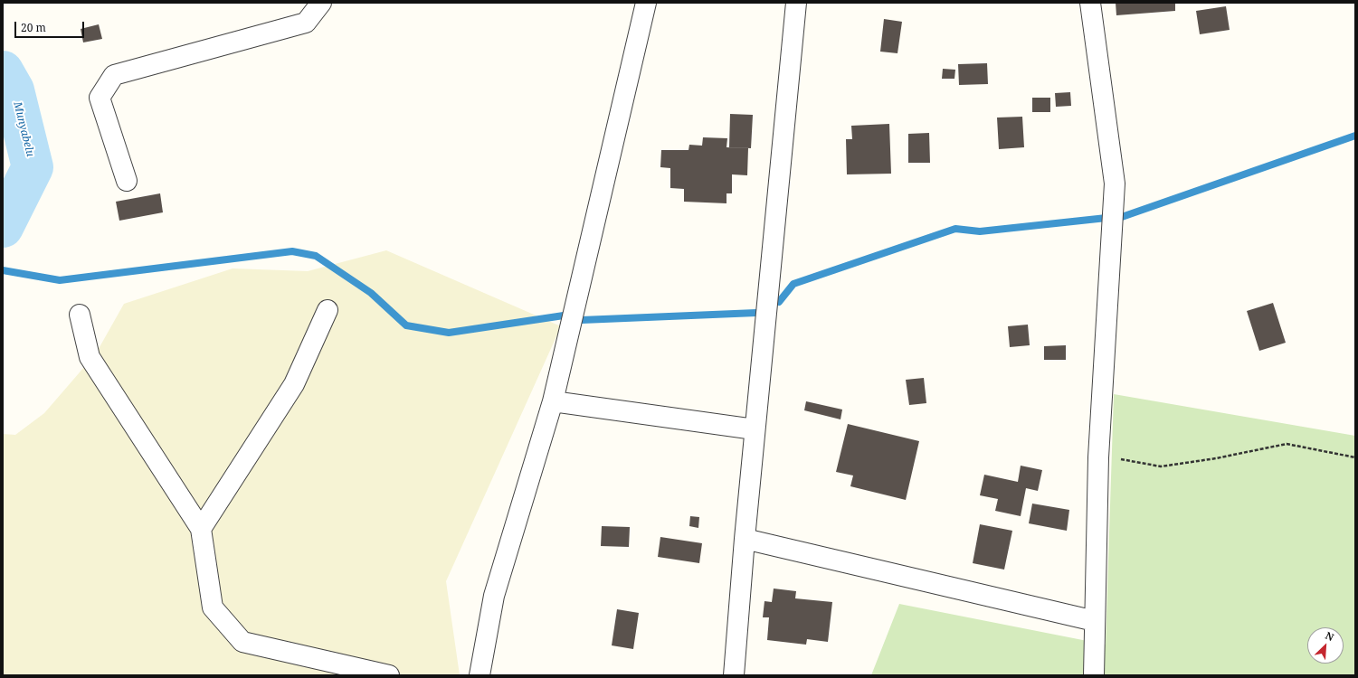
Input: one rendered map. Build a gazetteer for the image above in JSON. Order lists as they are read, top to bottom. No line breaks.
{"water":["Munyabelu"],"scale_bar":"20 m","north":"top right"}
